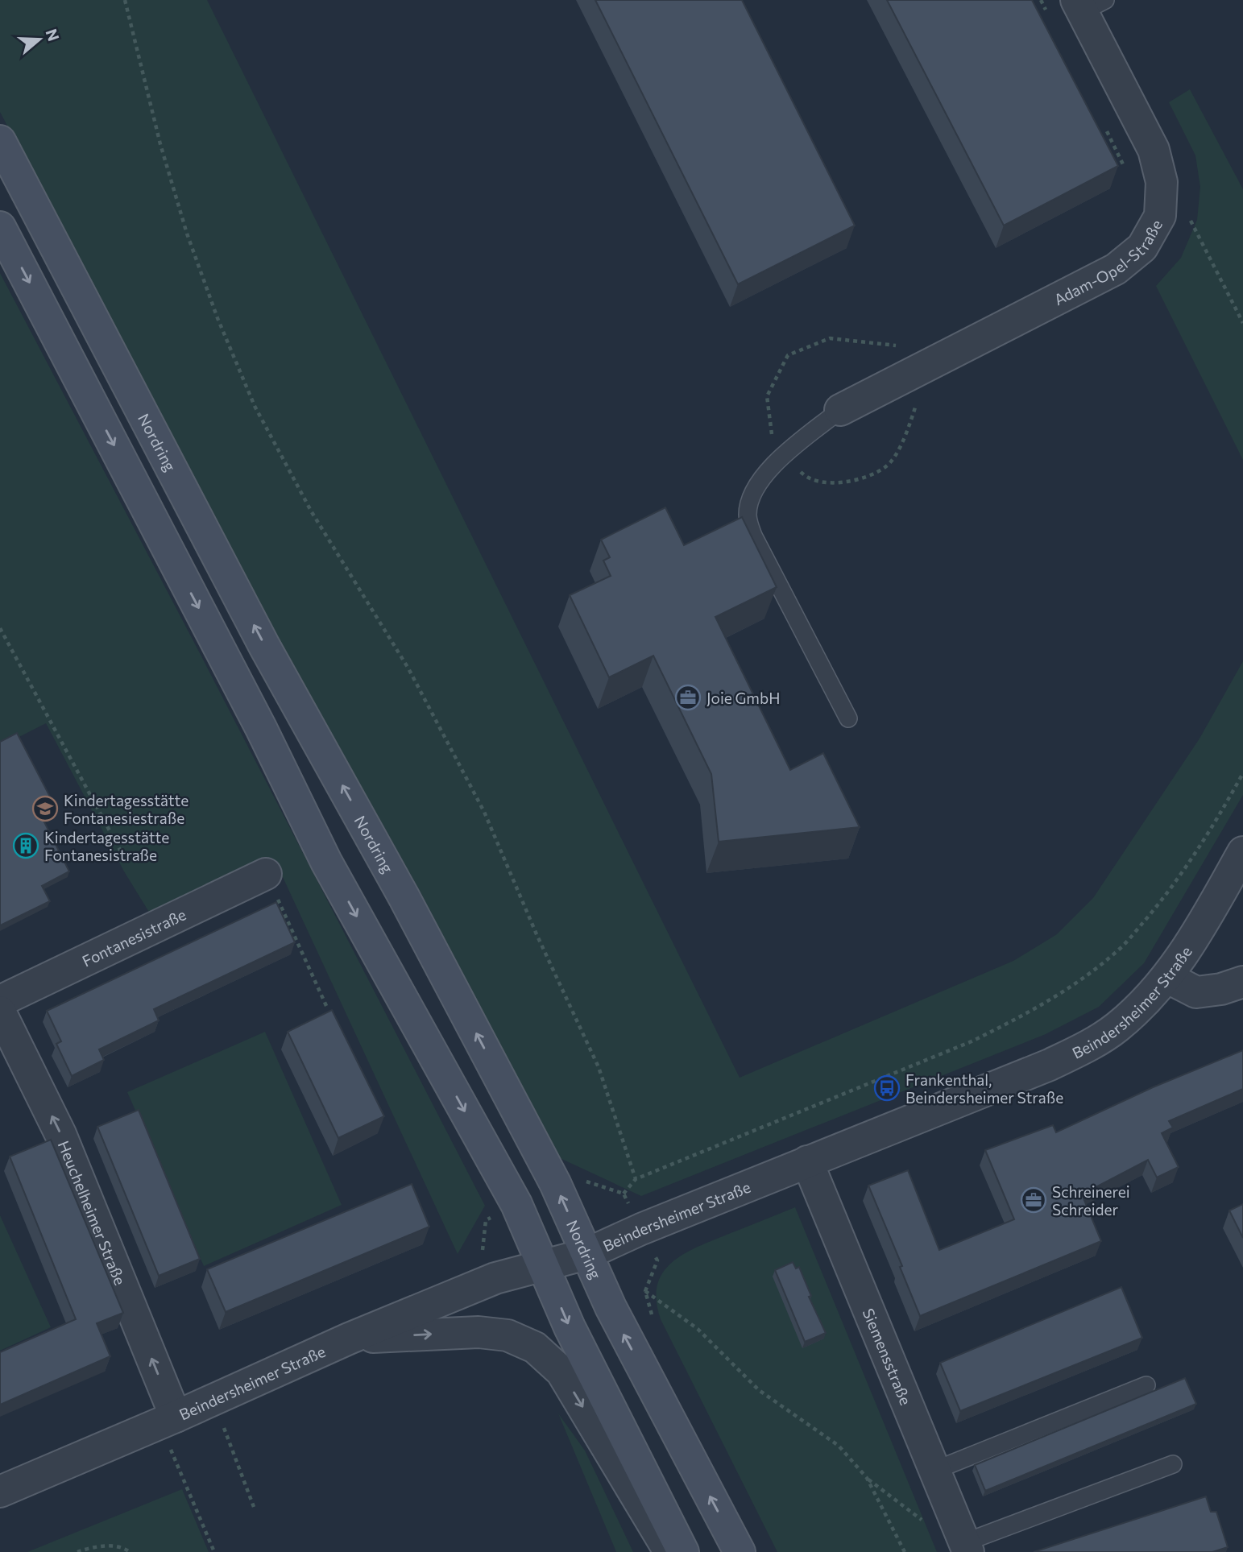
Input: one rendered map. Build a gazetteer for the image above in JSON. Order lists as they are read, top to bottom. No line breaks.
{"streets":{"main road":["Nordring"],"street":["Adam-Opel-Straße","Fontanesistraße","Beindersheimer Straße","Heuchelheimer Straße","Siemensstraße"]},"crossings":[["Nordring","Beindersheimer Straße"],["Beindersheimer Straße","Heuchelheimer Straße"],["Beindersheimer Straße","Siemensstraße"]],"one_way":["Heuchelheimer Straße"],"places":{"office":["Joie GmbH","Schreinerei Schreider"],"school or university":["Kindertagesstätte Fontanesiestraße"],"building":["Kindertagesstätte Fontanesistraße"],"bus stop":["Frankenthal, Beindersheimer Straße"]},"north":"right"}
